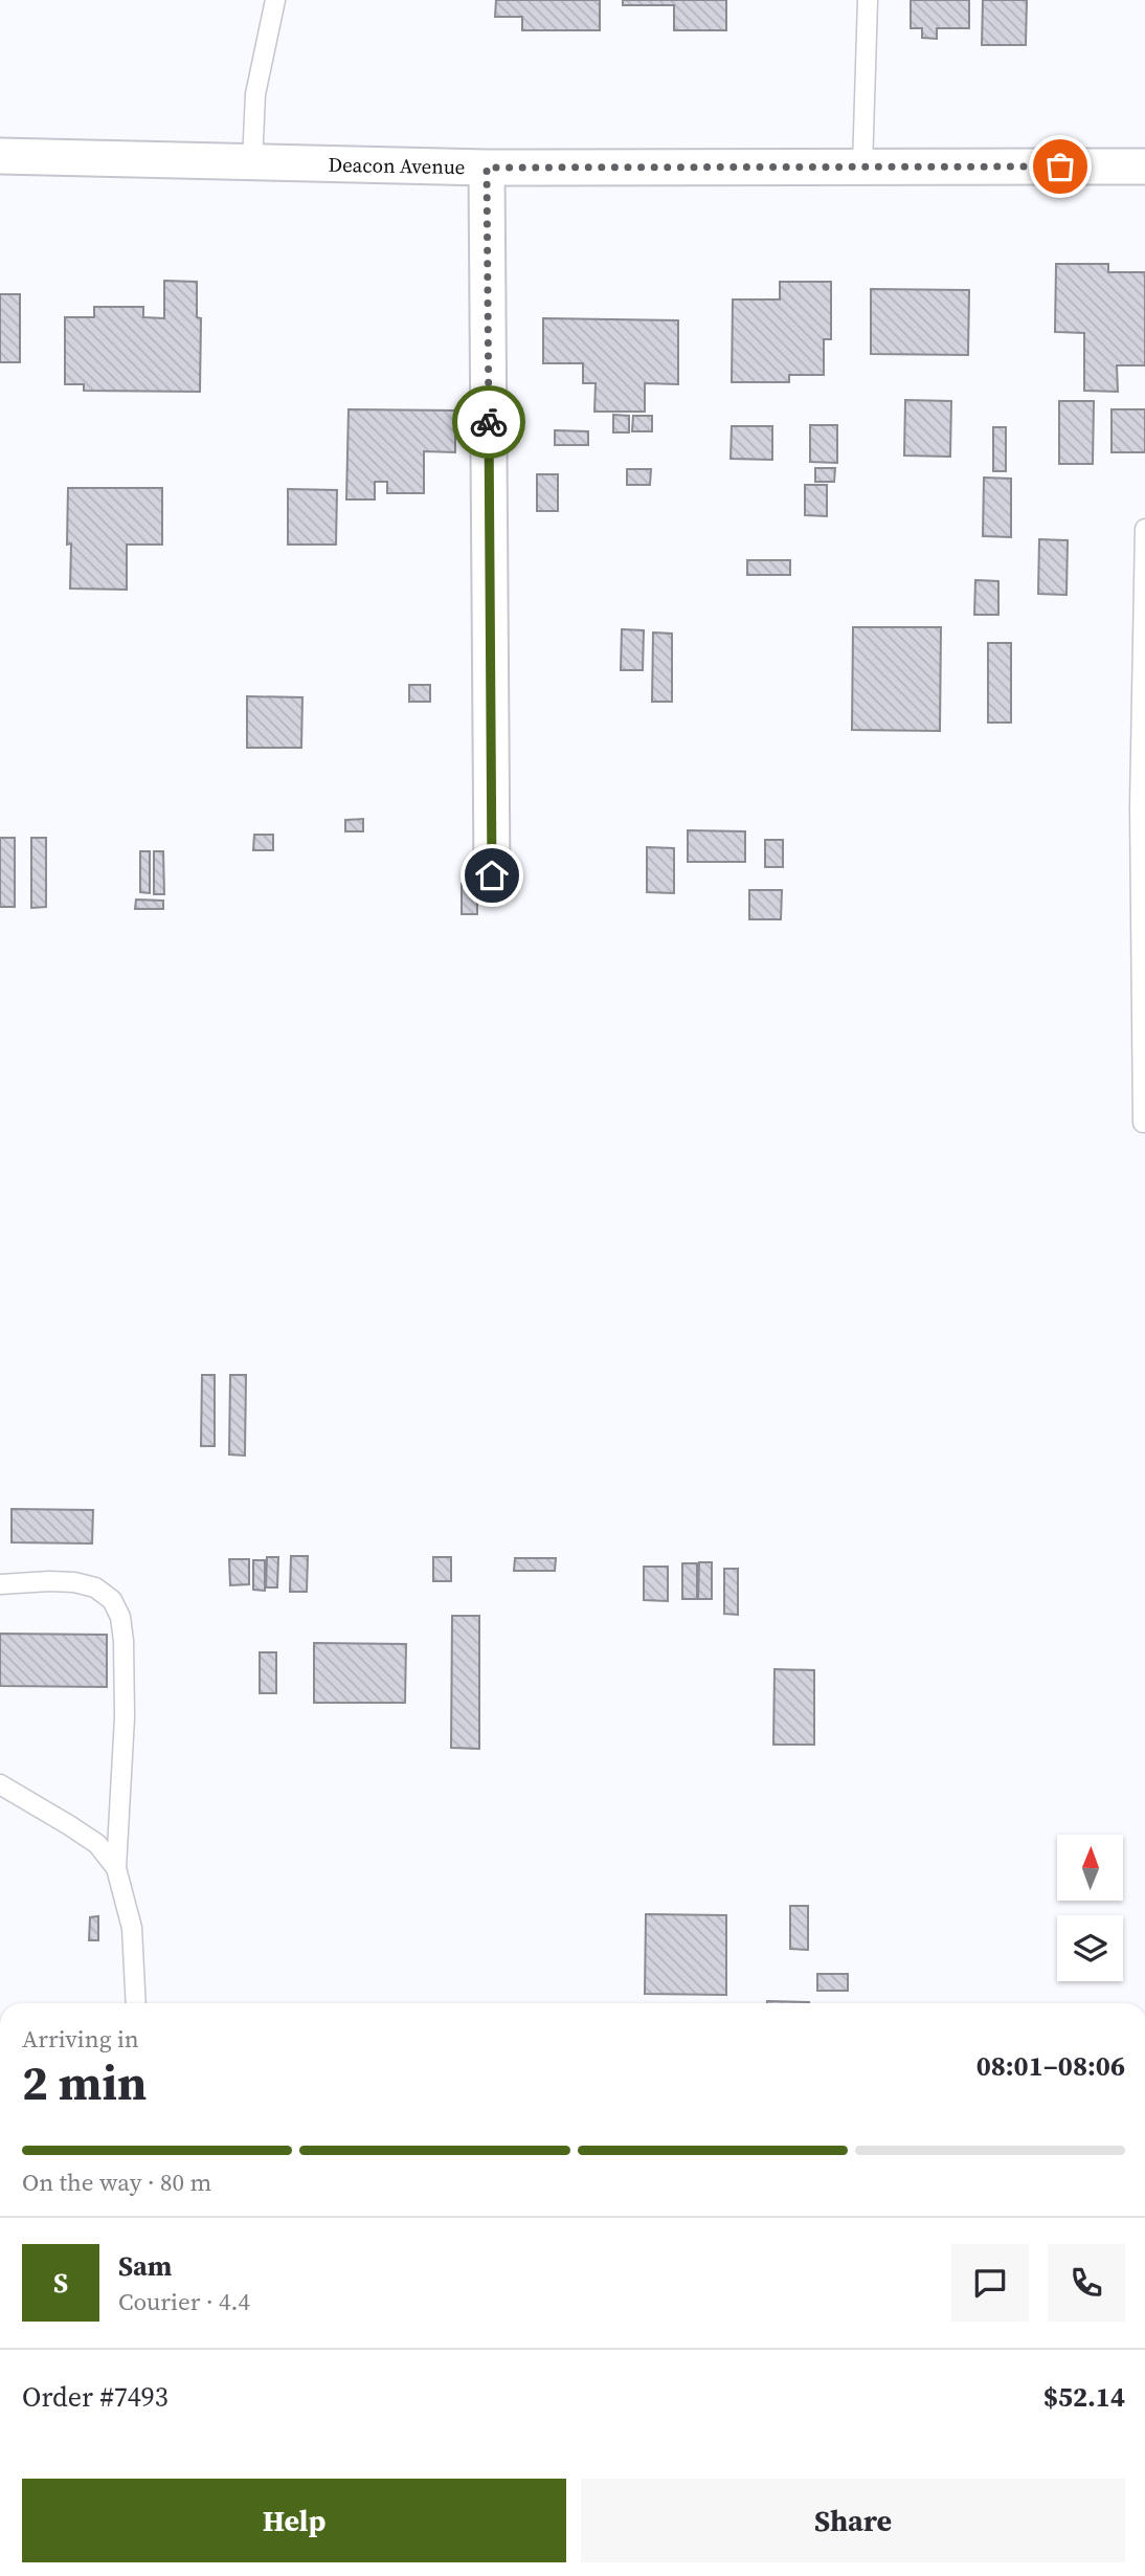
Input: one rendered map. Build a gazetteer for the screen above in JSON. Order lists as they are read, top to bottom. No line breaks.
{"streets":{"street":["Deacon Avenue"]},"north":"top","page":{"heading":["2 min","Arriving in","08:01–08:06"],"panel":["Sam","Courier · 4.4","Order #7493","$52.14"],"bar":"On the way · 80 m","round":"S","buttons":["Help","Share"]}}
